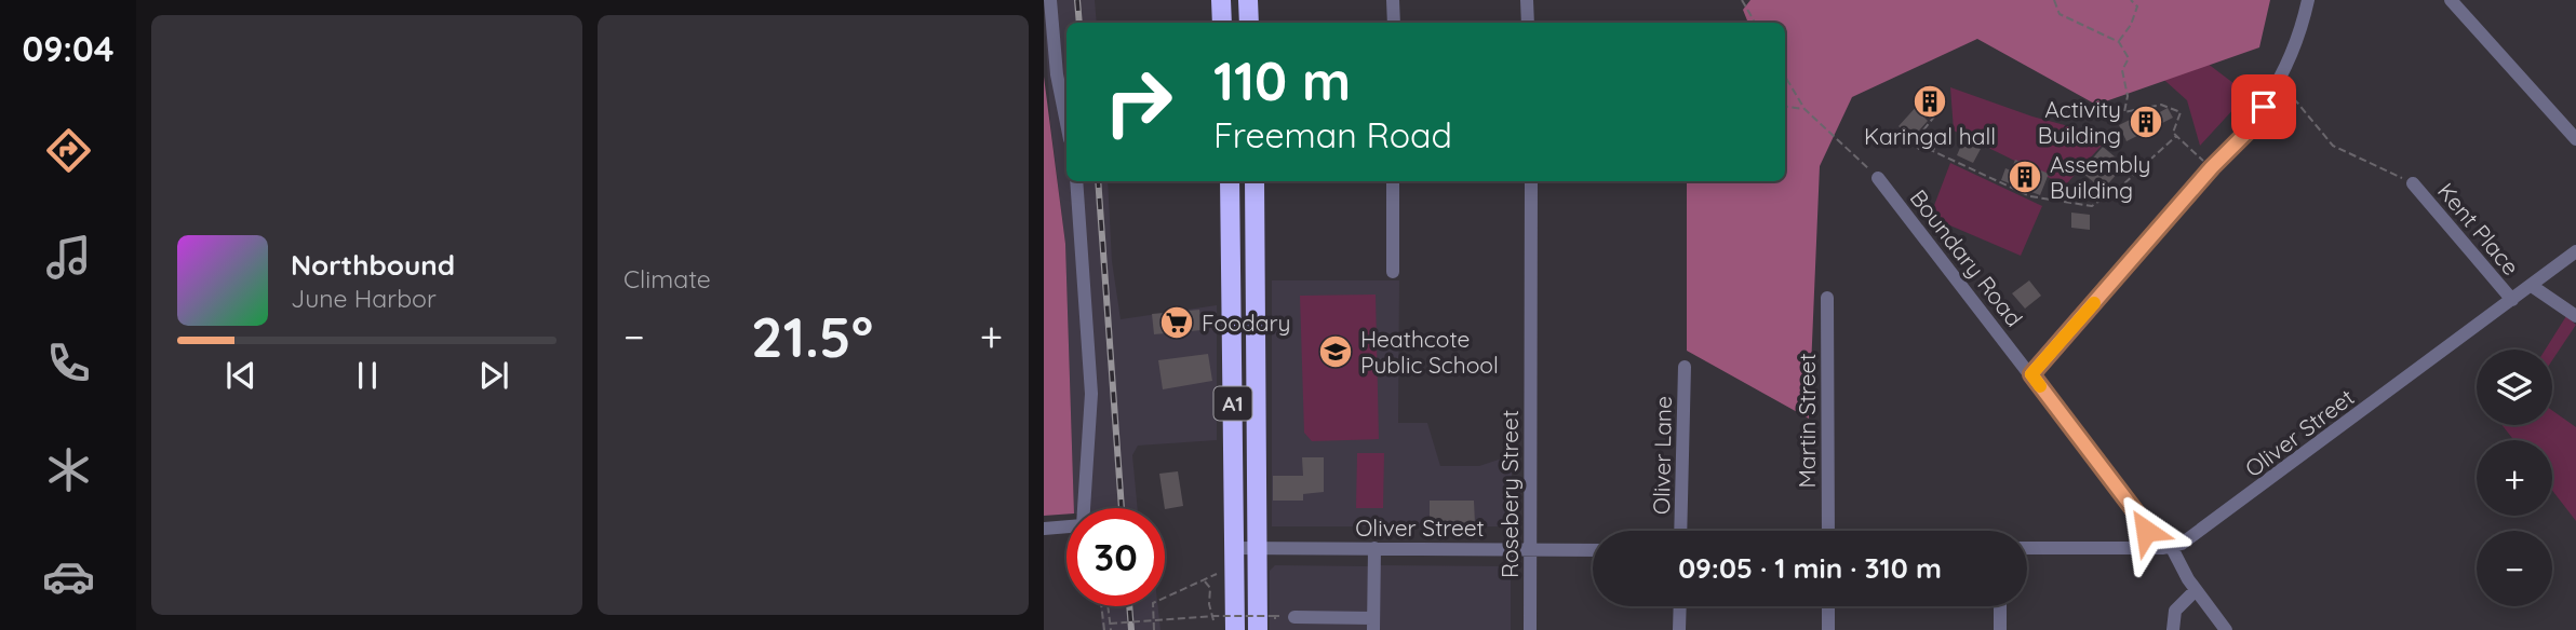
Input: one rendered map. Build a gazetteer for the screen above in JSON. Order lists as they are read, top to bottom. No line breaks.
{"streets":{"highway":["A1"],"street":["Kent Place","Boundary Road","Martin Street","Oliver Street","Oliver Lane","Rosebery Street"]},"crossings":[["Kent Place","Oliver Street"],["Boundary Road","Oliver Street"],["A1","Oliver Street"],["Oliver Street","Rosebery Street"]],"places":{"building":["Karingal hall","Activity Building","Assembly Building"],"supermarket":["Foodary"],"school or university":["Heathcote Public School"]},"page":{"tabs":"09:04","tile":"Climate","turn":["110 m","Freeman Road"],"song":["Northbound","June Harbor"],"heat":["−","21.5°","+"],"map_buttons":["+","−"],"limit":"30","trip":"09:05 · 1 min · 310 m"}}
